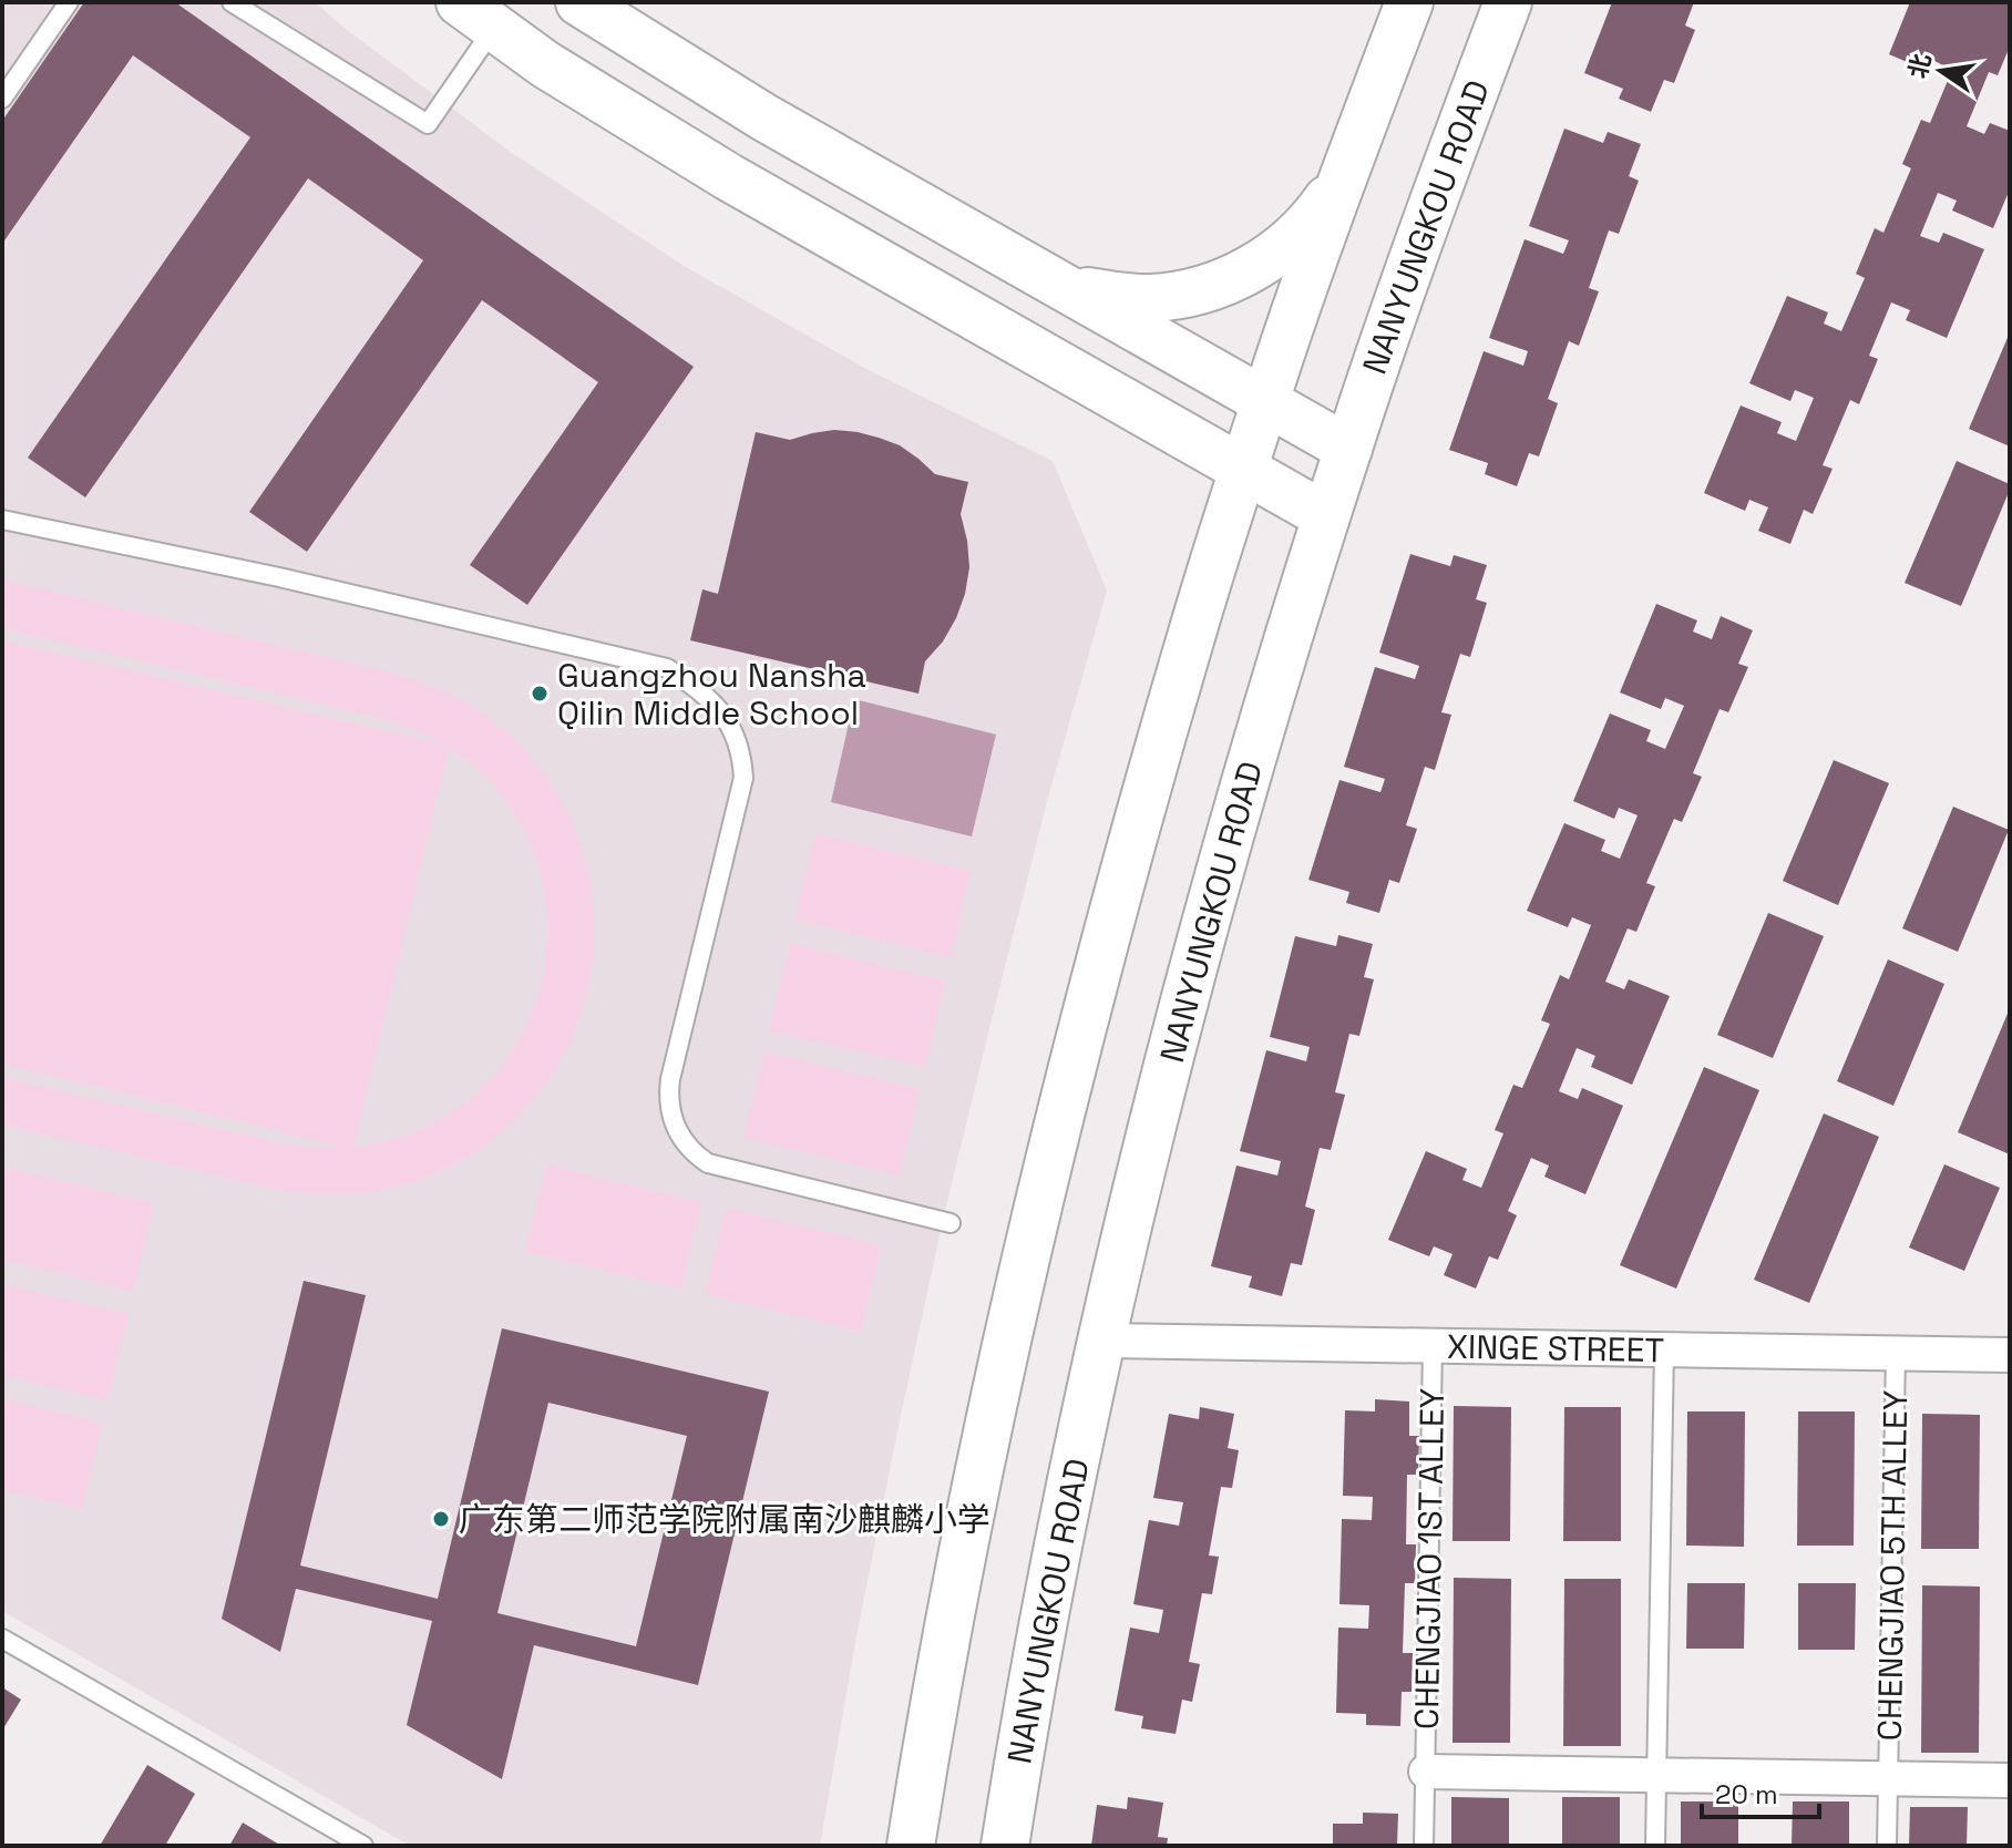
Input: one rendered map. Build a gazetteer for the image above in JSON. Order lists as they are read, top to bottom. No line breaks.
{"streets":{"main road":["NANYUNGKOU ROAD"],"street":["XINGE STREET"],"lane":["CHENGJIAO 1ST ALLEY","CHENGJIAO 5TH ALLEY"]},"crossings":[["NANYUNGKOU ROAD","XINGE STREET"],["XINGE STREET","CHENGJIAO 1ST ALLEY"],["XINGE STREET","CHENGJIAO 5TH ALLEY"]],"places":["Guangzhou Nansha Qilin Middle School","广东第二师范学院附属南沙麒麟小学"],"scale_bar":"20 m","north":"left"}
